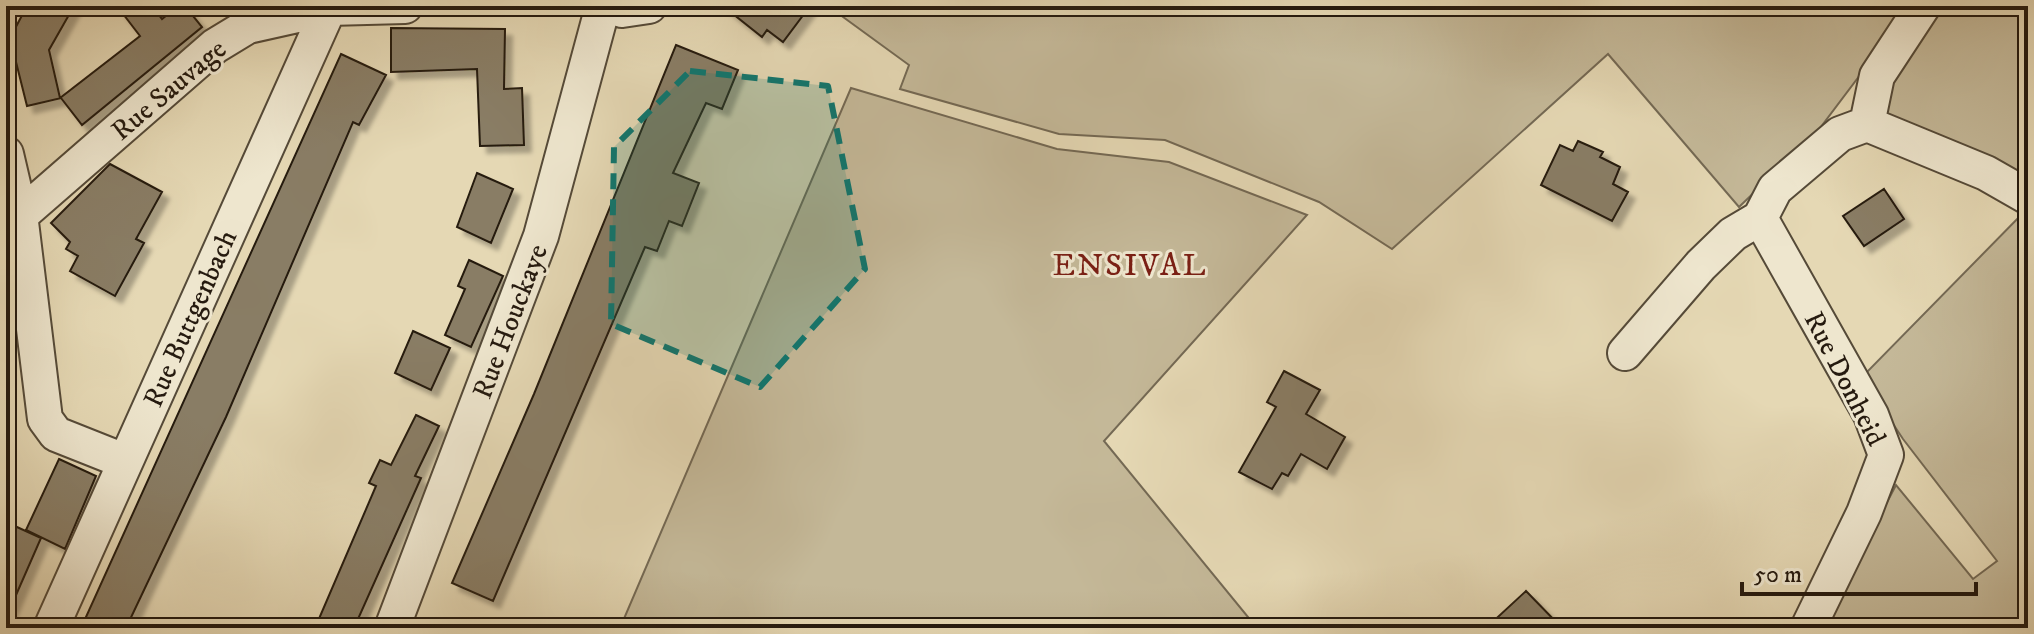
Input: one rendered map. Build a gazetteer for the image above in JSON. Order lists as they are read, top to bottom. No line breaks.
{"streets":{"street":["Rue Sauvage","Rue Buttgenbach","Rue Houckaye","Rue Donheid"]},"crossings":[["Rue Sauvage","Rue Buttgenbach"]],"districts":["ENSIVAL"],"scale_bar":"50 m"}
